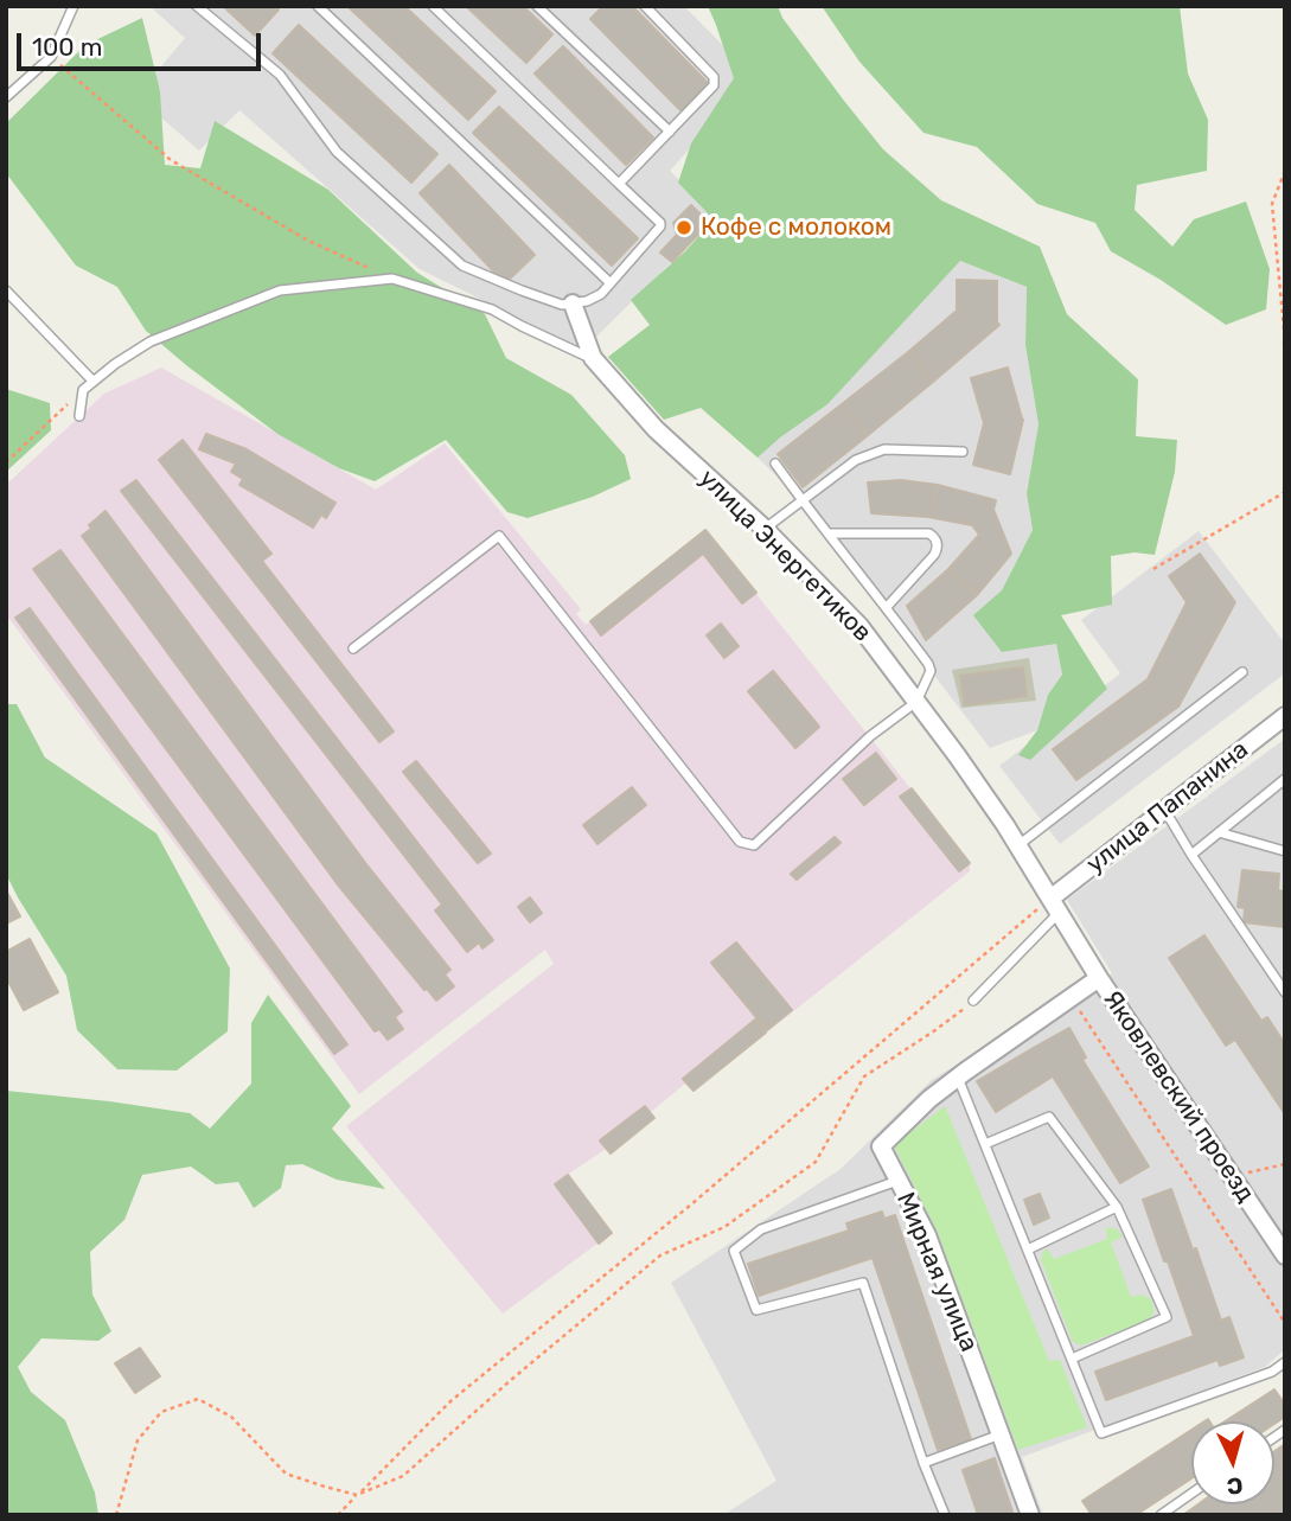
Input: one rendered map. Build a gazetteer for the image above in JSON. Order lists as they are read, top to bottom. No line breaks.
{"streets":{"street":["улица Энергетиков","улица Папанина","Яковлевский проезд","Мирная улица"]},"crossings":[["улица Энергетиков","улица Папанина"],["Яковлевский проезд","Мирная улица"]],"places":["Кофе с молоком"],"scale_bar":"100 m","north":"bottom"}
